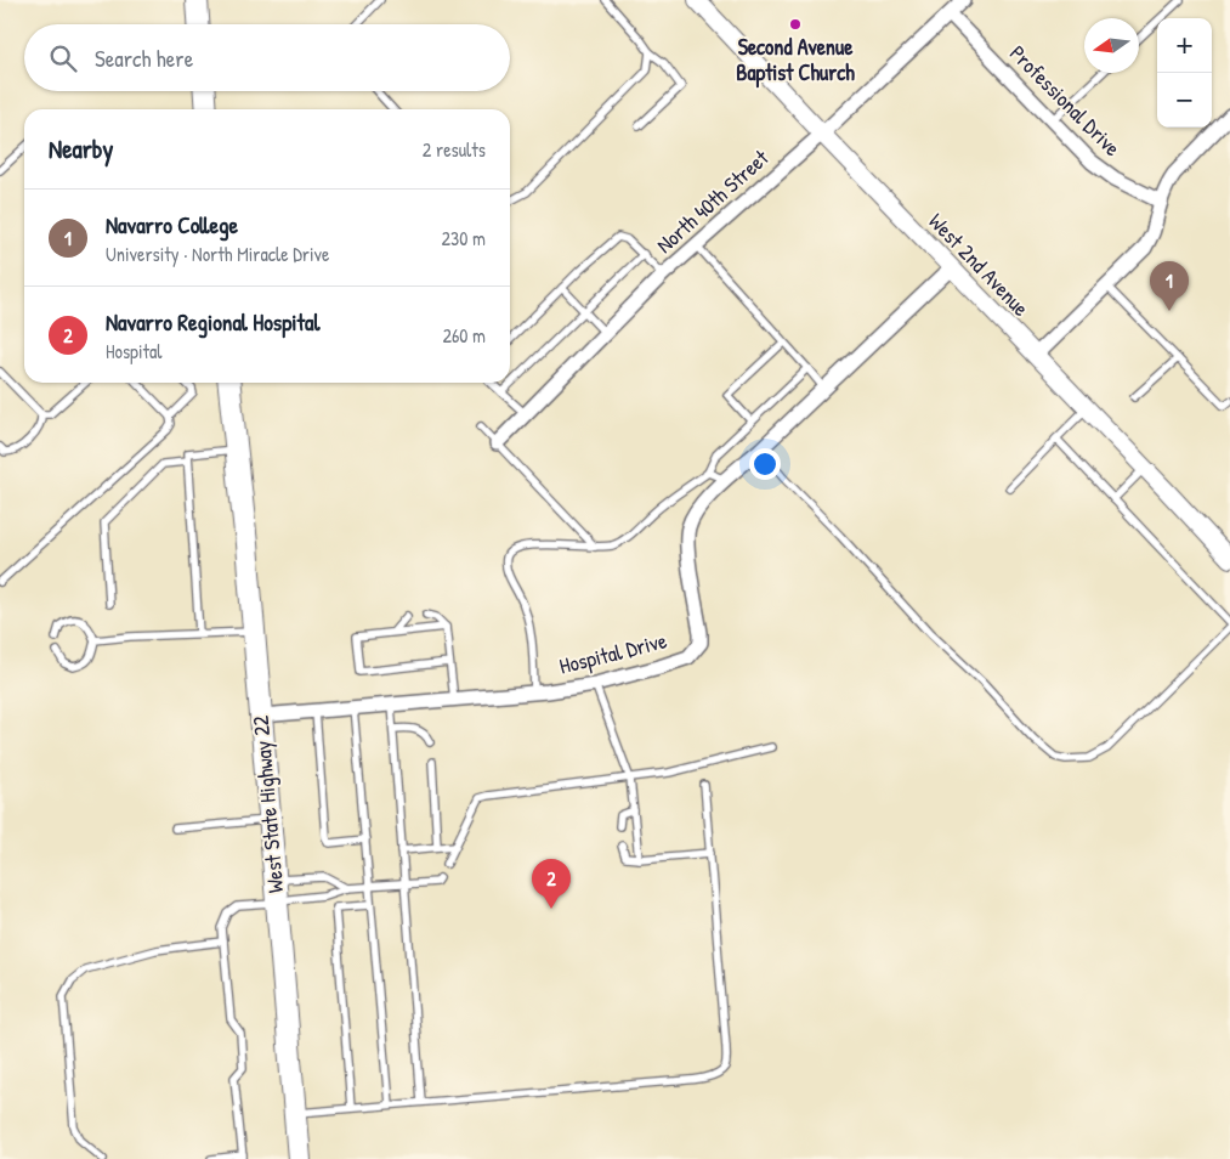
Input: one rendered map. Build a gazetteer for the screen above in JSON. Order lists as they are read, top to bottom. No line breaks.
{"streets":{"main road":["West State Highway 22"],"street":["Professional Drive","North 40th Street","West 2nd Avenue","Hospital Drive"]},"crossings":[["Professional Drive","North 40th Street"],["North 40th Street","West 2nd Avenue"],["West 2nd Avenue","Hospital Drive"],["Hospital Drive","West State Highway 22"]],"places":["Second Avenue Baptist Church"],"north":"left","page":{"map_buttons":["+","−"],"search":"Search here","heading":["Nearby","2 results"],"list":[{"mark":"1","name":"Navarro College","note":"University · North Miracle Drive","value":"230 m"},{"mark":"2","name":"Navarro Regional Hospital","note":"Hospital","value":"260 m"}],"pins":["1","2"]}}
